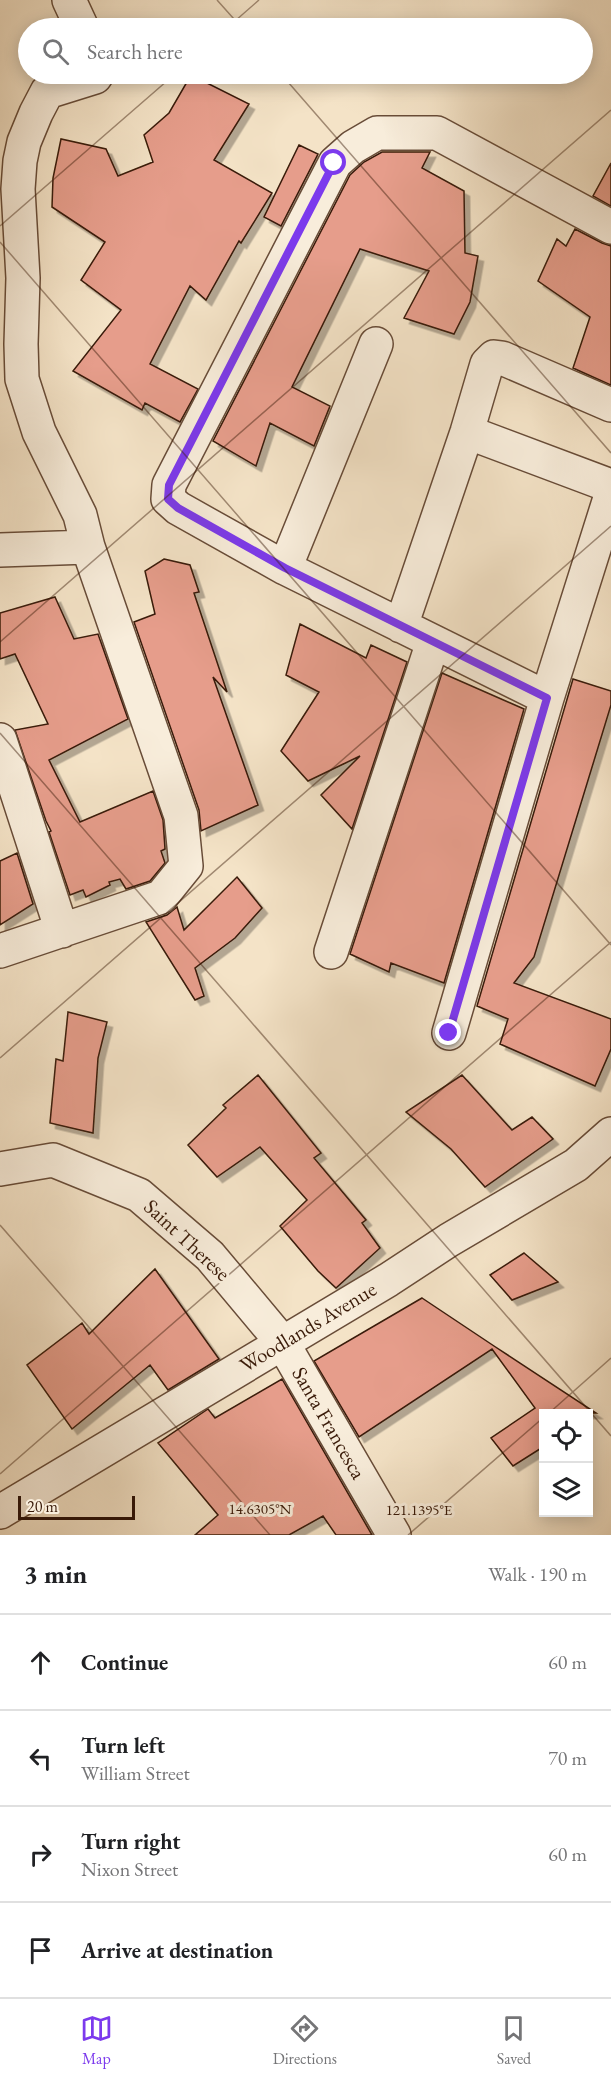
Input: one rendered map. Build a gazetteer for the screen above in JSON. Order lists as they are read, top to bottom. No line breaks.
{"streets":{"street":["Saint Therese","Woodlands Avenue","Santa Francesca"]},"crossings":[["Saint Therese","Woodlands Avenue"],["Saint Therese","Santa Francesca"],["Woodlands Avenue","Santa Francesca"]],"scale_bar":"20 m","page":{"search":"Search here","scale":"20 m","heading":["3 min","Walk · 190 m"],"list":[["Continue","60 m"],["Turn left","William Street","70 m"],["Turn right","Nixon Street","60 m"],"Arrive at destination"],"nav":["Map","Directions","Saved"]},"coordinates":["14.6305°N","121.1395°E"]}
